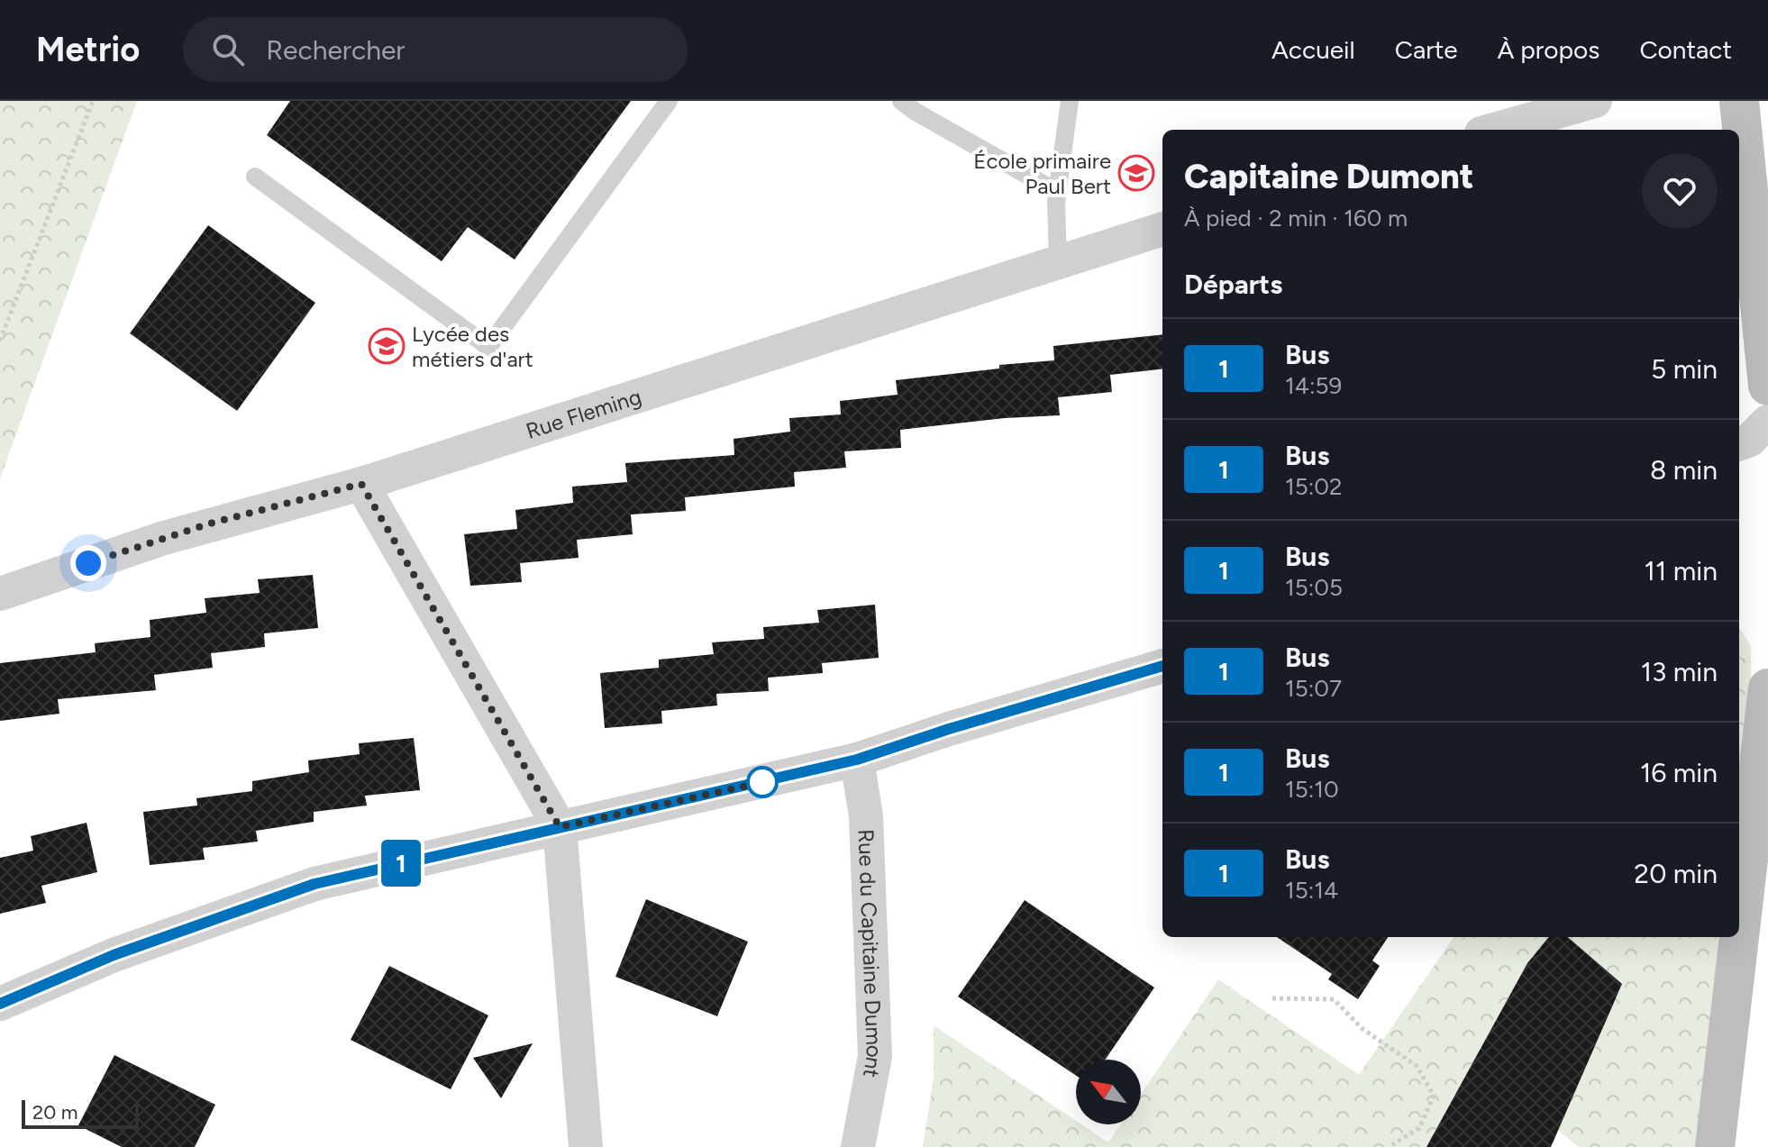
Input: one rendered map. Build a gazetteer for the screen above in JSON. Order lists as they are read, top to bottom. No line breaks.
{"streets":{"street":["Rue Fleming","Rue du Capitaine Dumont"]},"places":{"school or university":["École primaire Paul Bert","Lycée des métiers d'art"]},"lines":["bus line 1"],"scale_bar":"20 m","north":"top left","page":{"header":"Metrio","search":"Rechercher","nav":["Accueil","Carte","À propos","Contact"],"on_map":"1","heading":[["Capitaine Dumont","À pied · 2 min · 160 m"],"Départs"],"list":[{"mark":"1","name":"Bus","note":"14:59","value":"5 min"},{"mark":"1","name":"Bus","note":"15:02","value":"8 min"},{"mark":"1","name":"Bus","note":"15:05","value":"11 min"},{"mark":"1","name":"Bus","note":"15:07","value":"13 min"},{"mark":"1","name":"Bus","note":"15:10","value":"16 min"},{"mark":"1","name":"Bus","note":"15:14","value":"20 min"}],"scale":"20 m"}}
